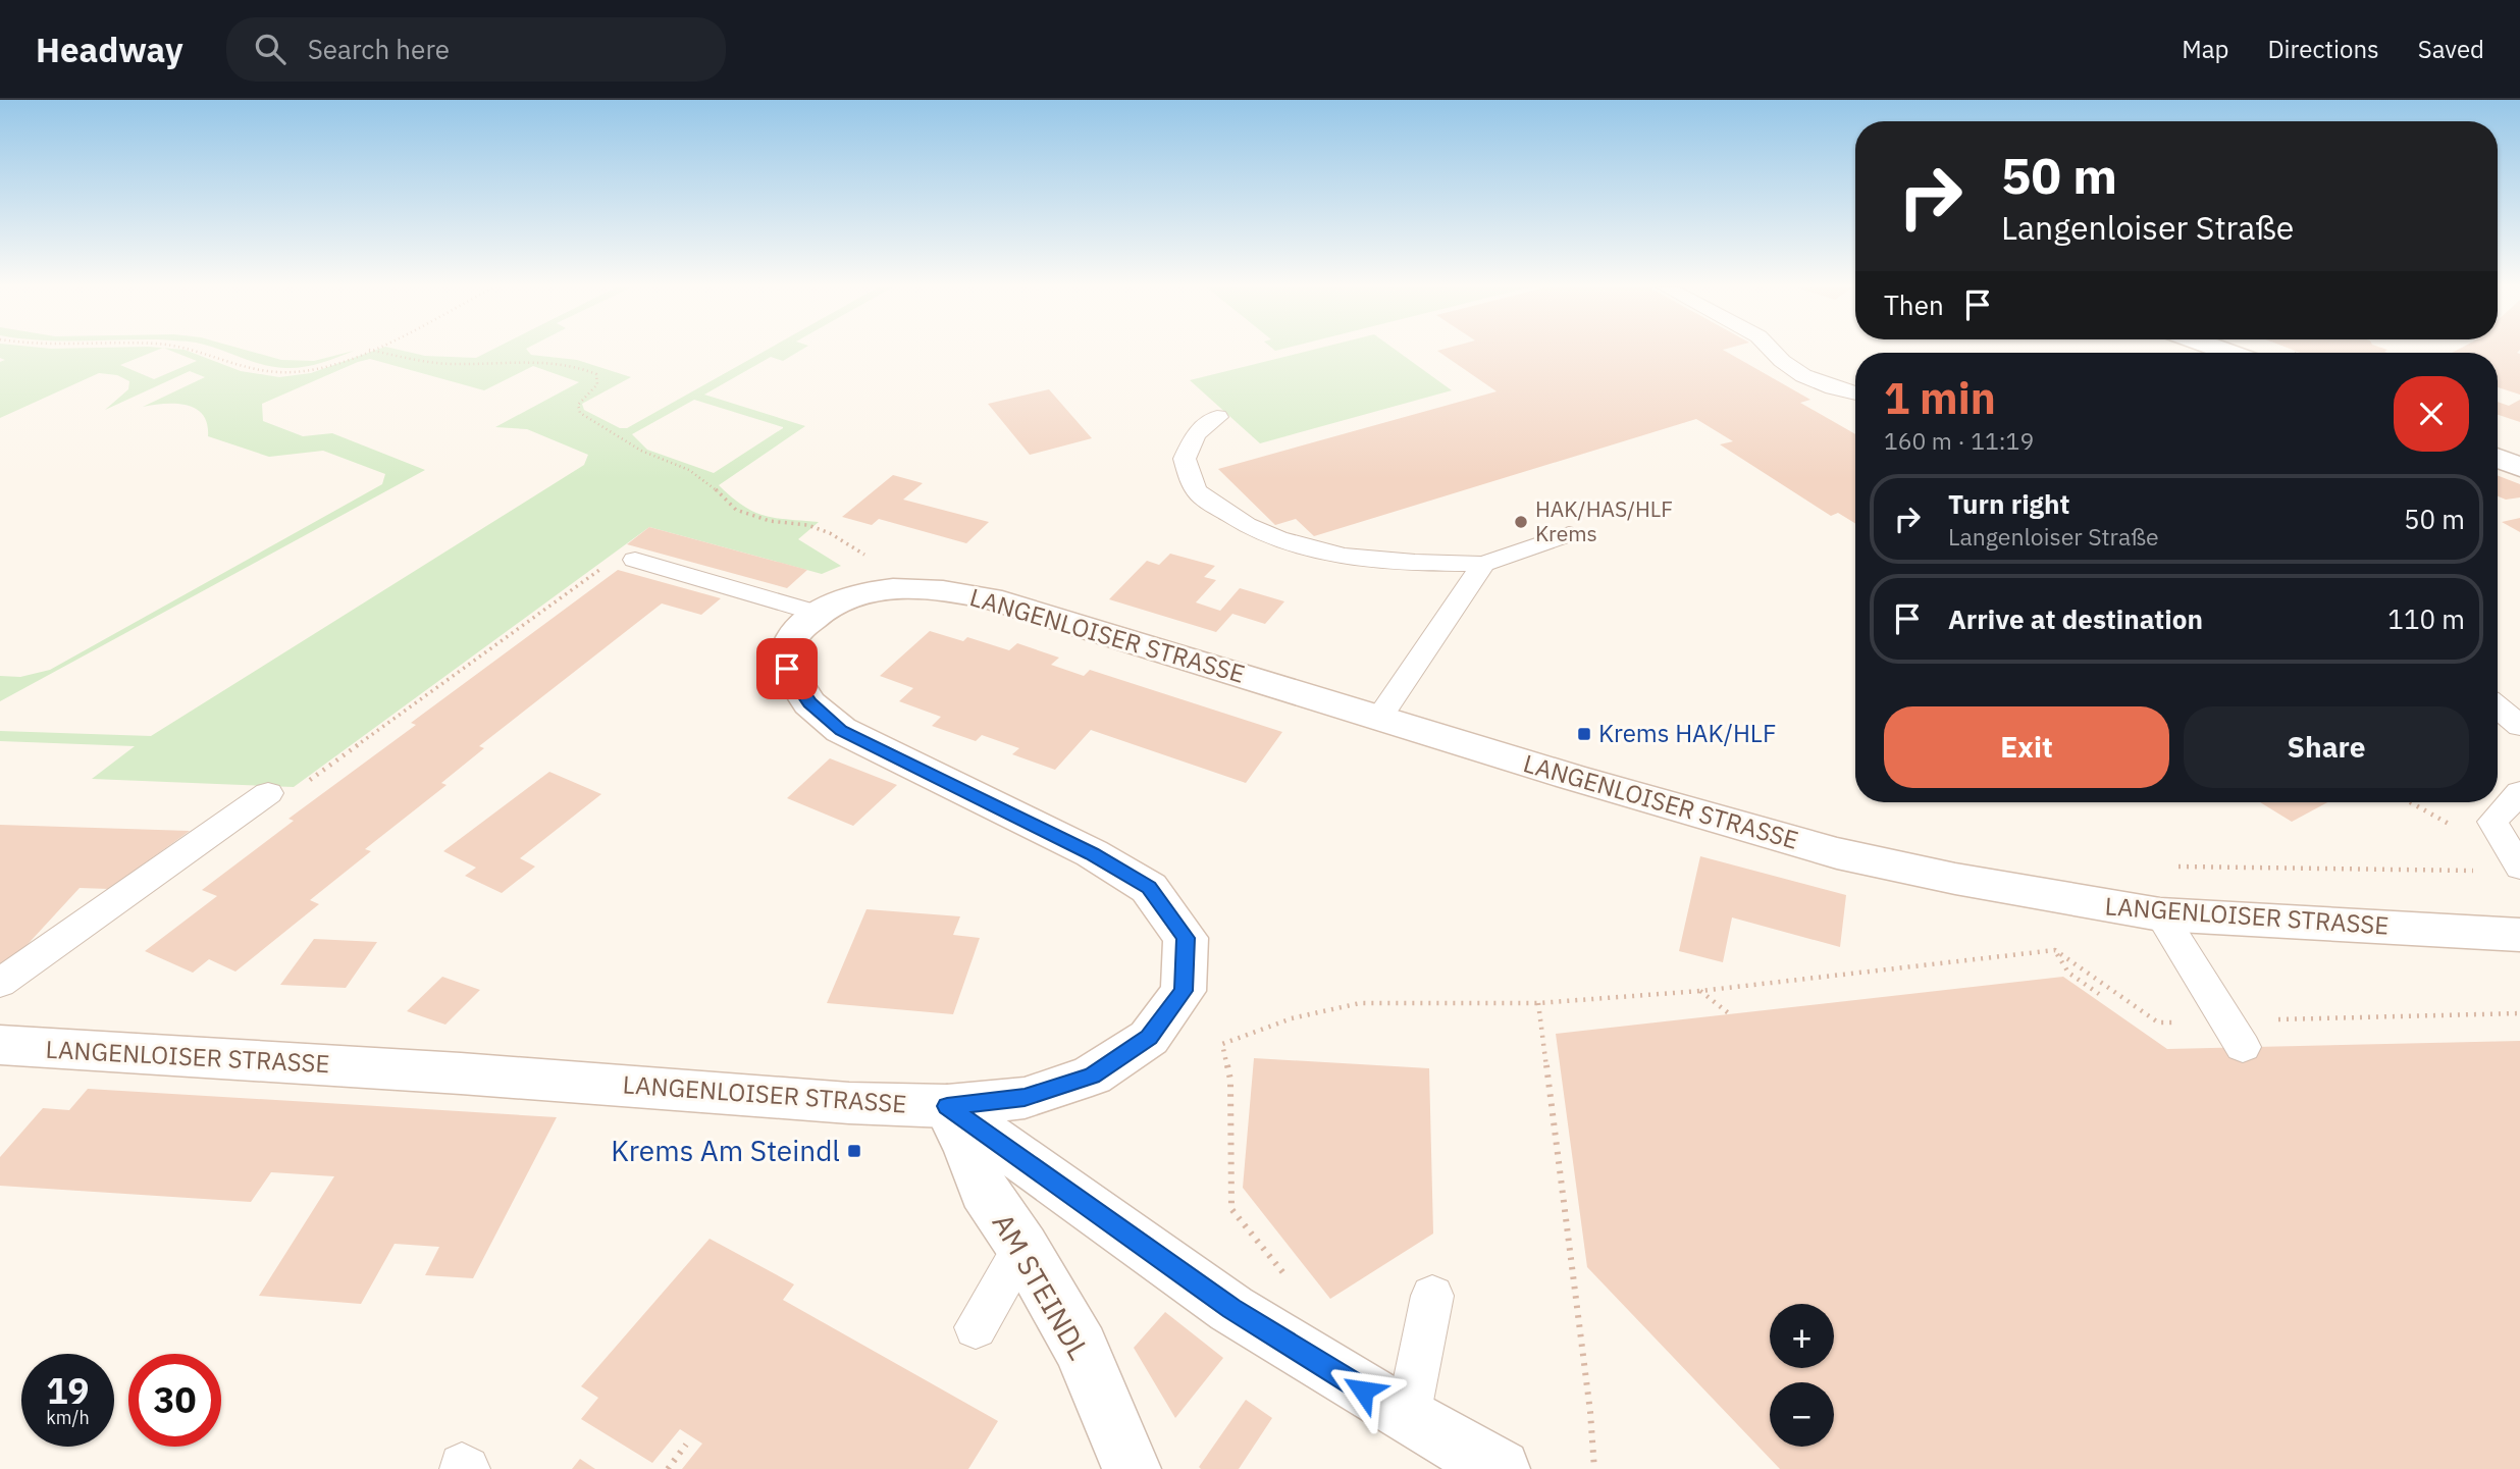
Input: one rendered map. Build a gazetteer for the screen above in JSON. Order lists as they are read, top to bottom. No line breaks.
{"streets":{"street":["LANGENLOISER STRASSE","AM STEINDL"]},"crossings":[["LANGENLOISER STRASSE","AM STEINDL"]],"places":{"other":["HAK/HAS/HLF Krems"],"transit":["Krems HAK/HLF","Krems Am Steindl"]},"page":{"header":"Headway","search":"Search here","nav":["Map","Directions","Saved"],"turn":["50 m","Langenloiser Straße"],"then":"Then","heading":["1 min","160 m · 11:19"],"list":[{"name":"Turn right","note":"Langenloiser Straße","value":"50 m"},{"name":"Arrive at destination","value":"110 m"}],"buttons":["Exit","Share"],"map_buttons":["+","−"],"speed":"19 km/h","limit":"30"}}
